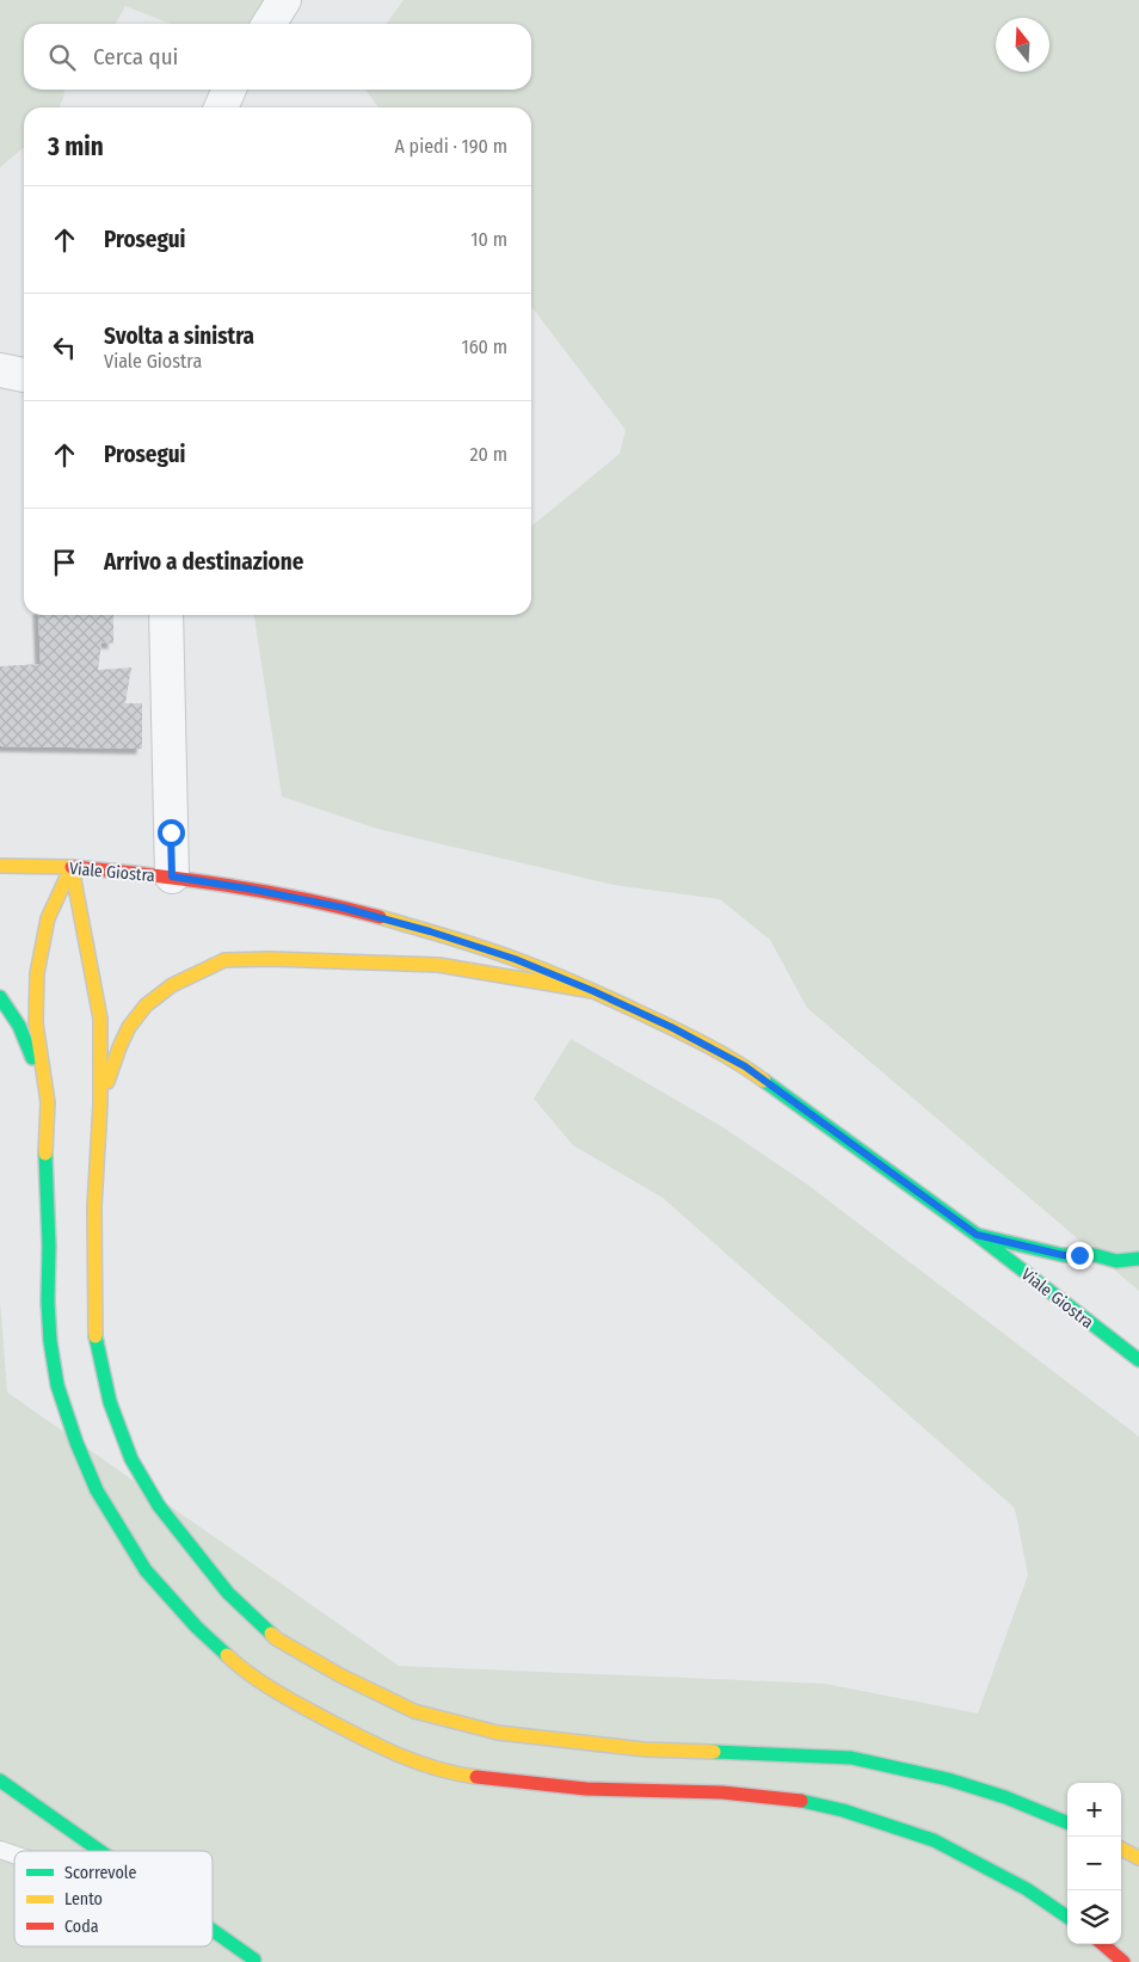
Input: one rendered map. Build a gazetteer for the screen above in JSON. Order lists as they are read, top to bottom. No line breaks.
{"streets":{"main road":["Viale Giostra"]},"legend":["Scorrevole","Lento","Coda"],"north":"top","page":{"search":"Cerca qui","heading":["3 min","A piedi · 190 m"],"list":[["Prosegui","10 m"],["Svolta a sinistra","Viale Giostra","160 m"],["Prosegui","20 m"],"Arrivo a destinazione"],"map_buttons":["+","−"]}}
